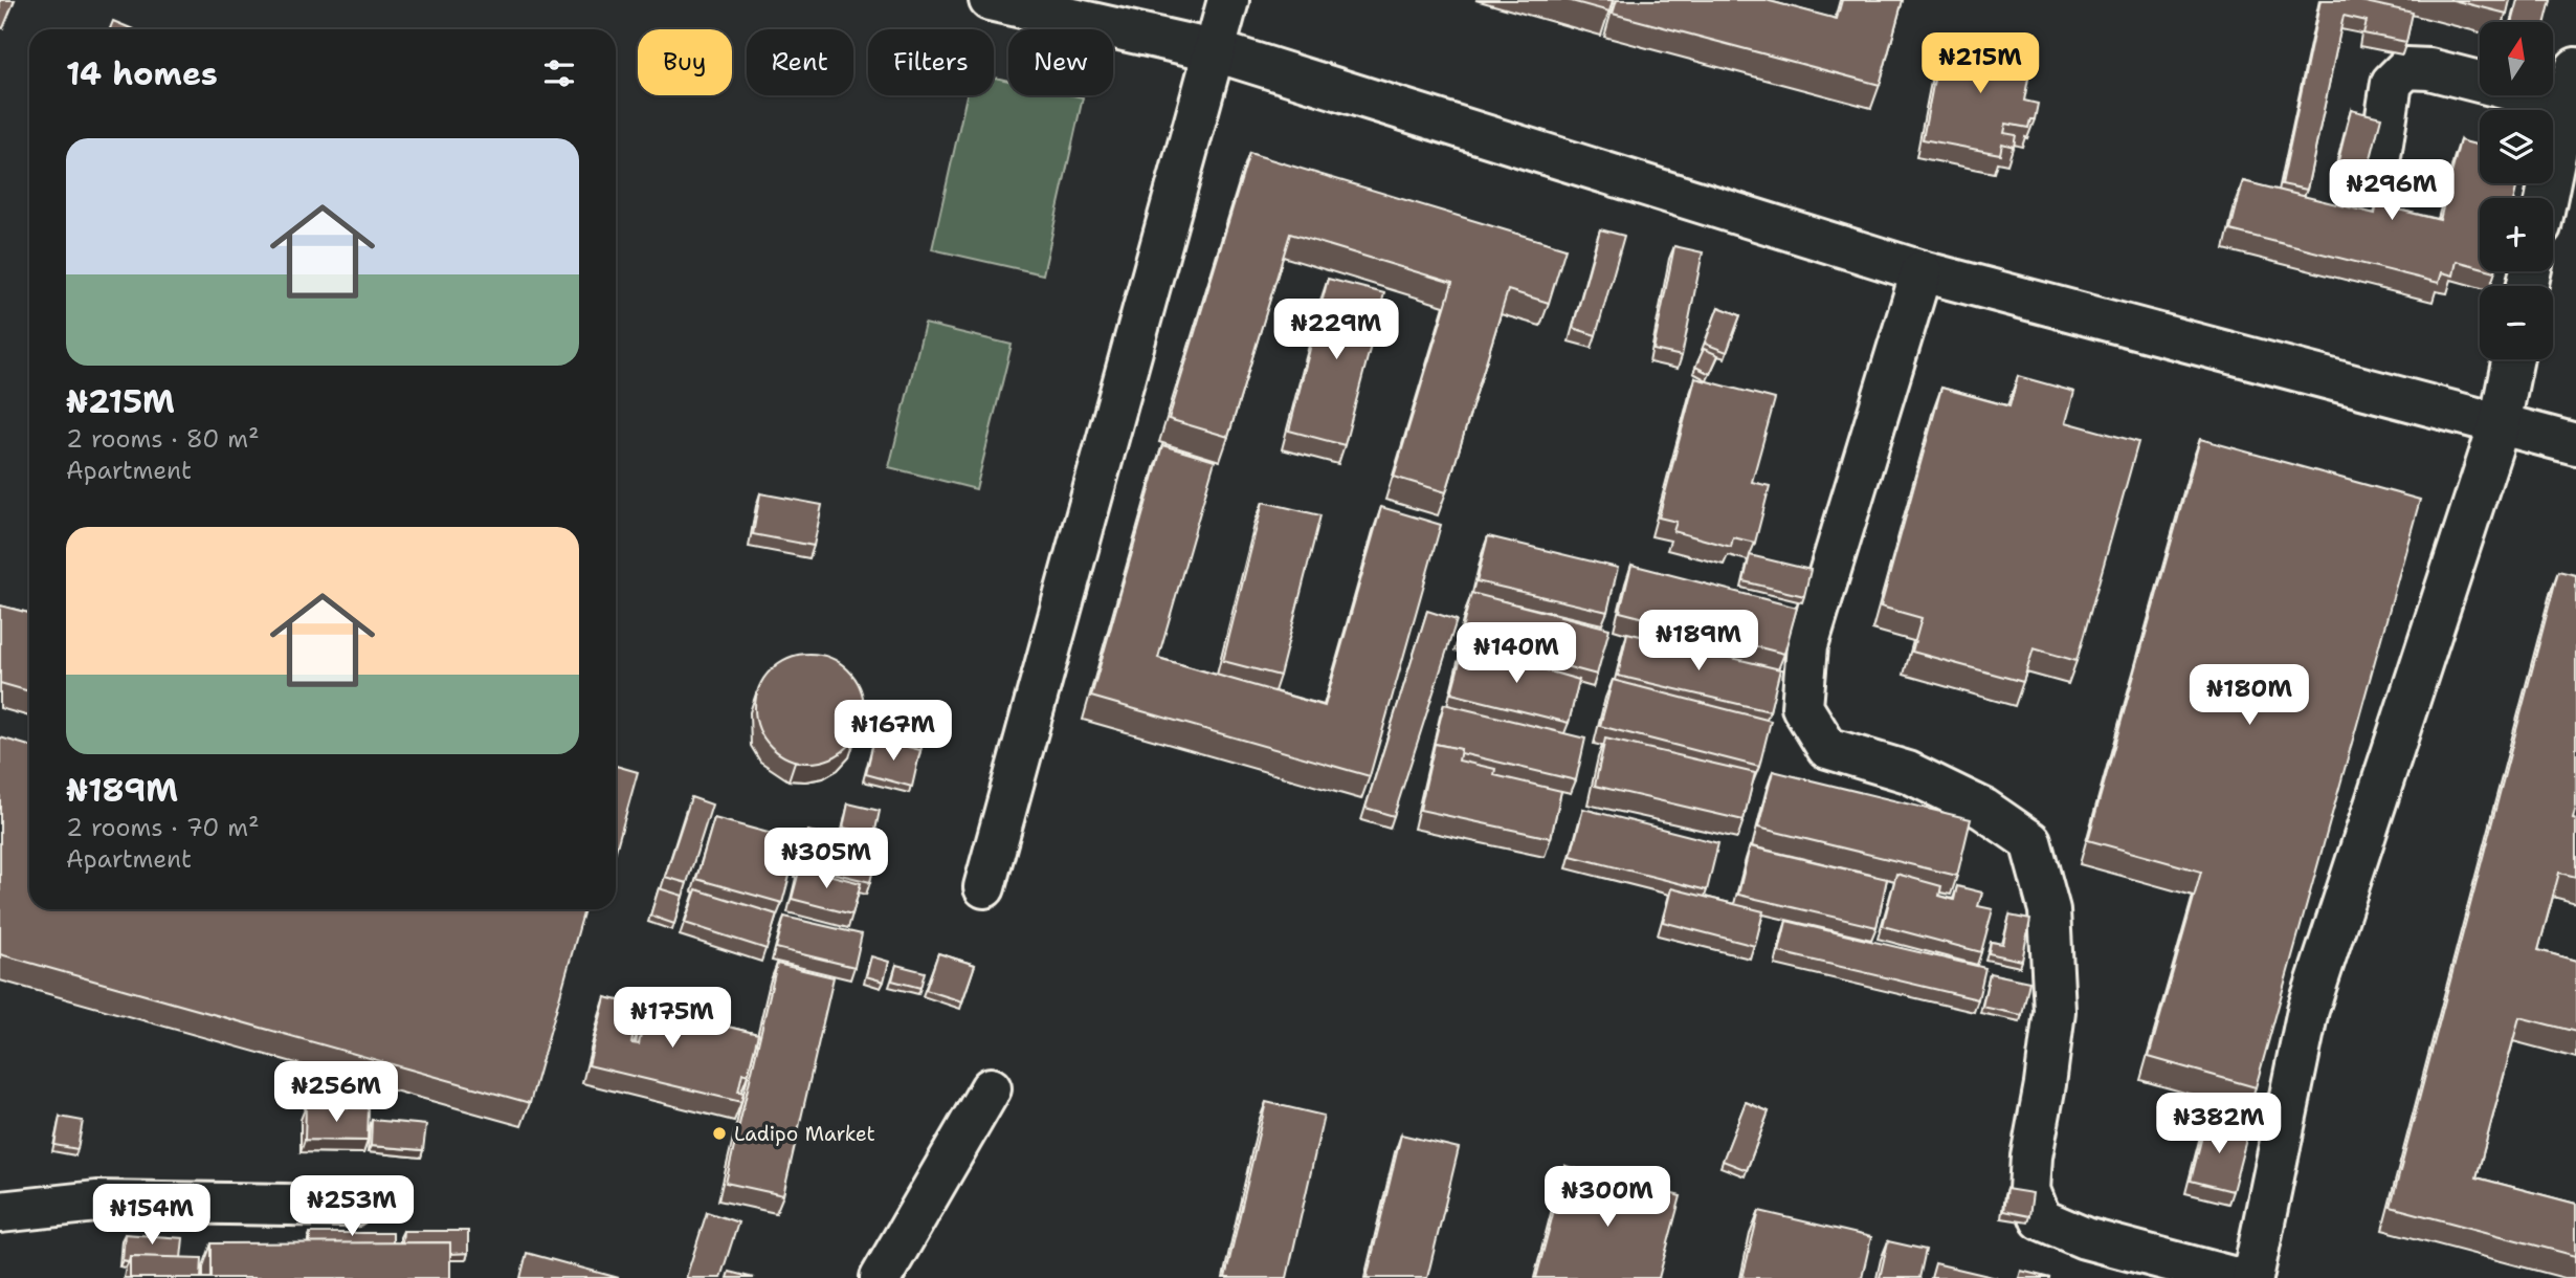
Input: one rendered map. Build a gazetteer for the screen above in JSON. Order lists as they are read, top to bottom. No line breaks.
{"places":["Ladipo Market"],"north":"top","page":{"map_buttons":["+","−"],"chip":["Buy","Rent","Filters","New"],"heading":"14 homes","price":["₦215M","₦296M","₦229M","₦189M","₦140M","₦180M","₦167M","₦305M","₦175M","₦256M","₦382M","₦300M","₦253M","₦154M"],"list":[{"name":"₦215M","note":"2 rooms · 80 m² · Apartment"},{"name":"₦189M","note":"2 rooms · 70 m² · Apartment"}]}}
